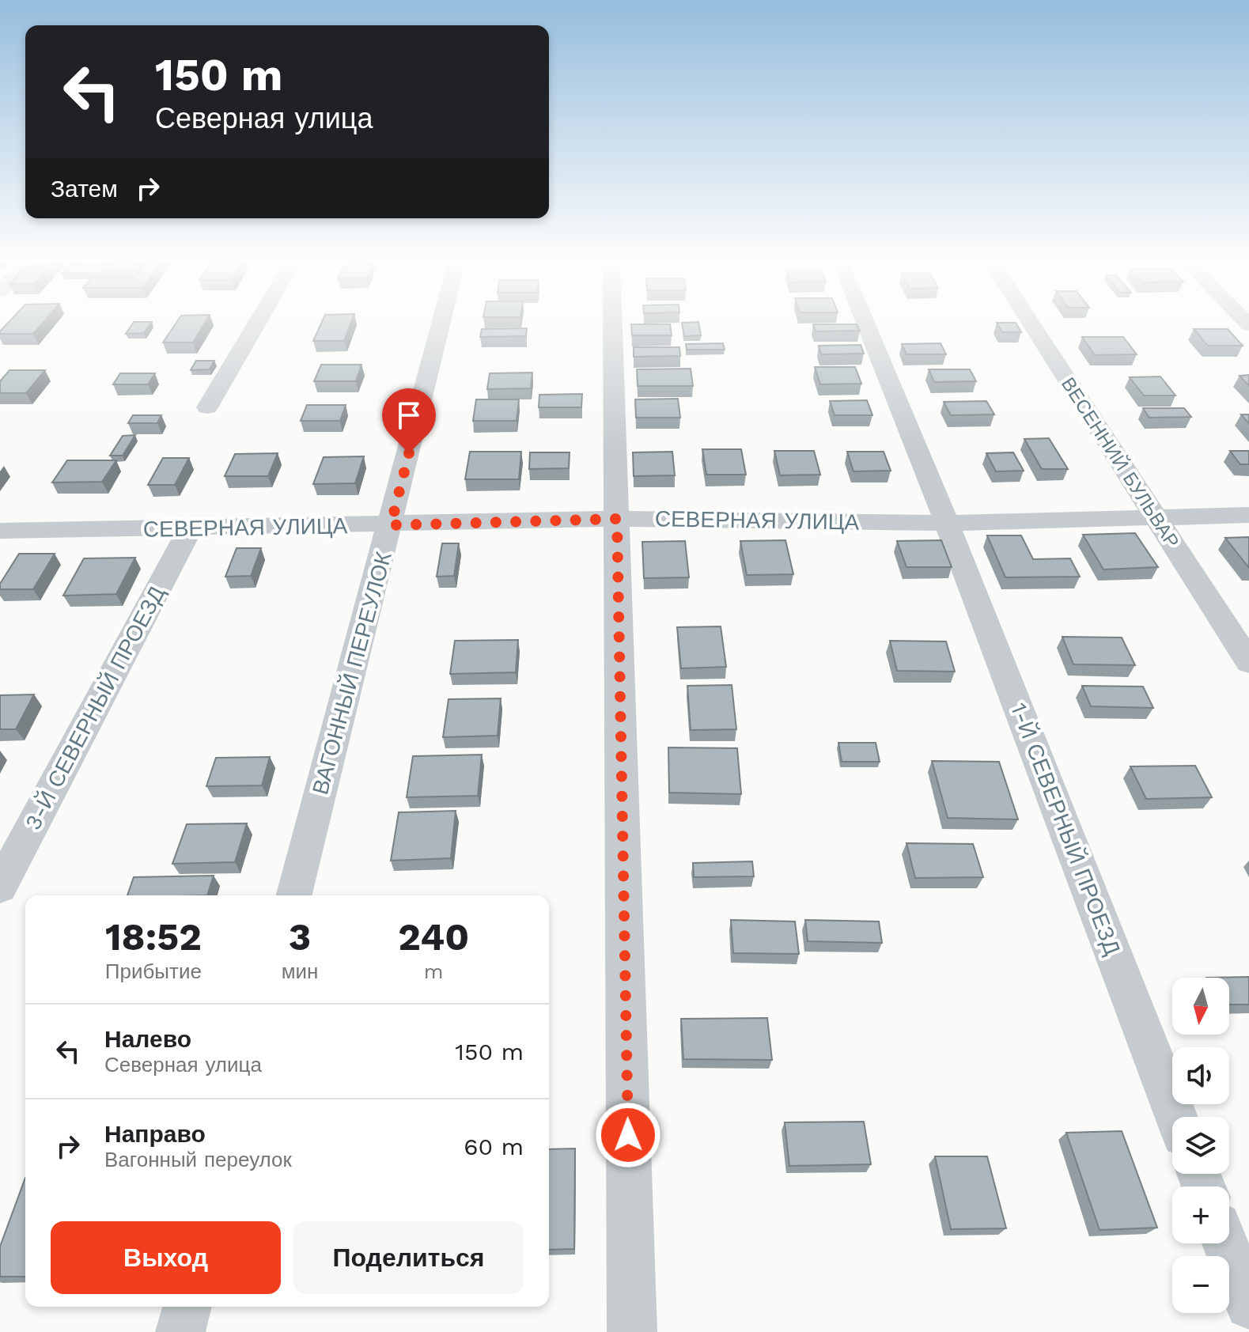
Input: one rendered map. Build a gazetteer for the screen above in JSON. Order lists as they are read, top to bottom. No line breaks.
{"streets":{"street":["ВЕСЕННИЙ БУЛЬВАР","СЕВЕРНАЯ УЛИЦА","ВАГОННЫЙ ПЕРЕУЛОК","3-Й СЕВЕРНЫЙ ПРОЕЗД","1-Й СЕВЕРНЫЙ ПРОЕЗД"]},"crossings":[["ВЕСЕННИЙ БУЛЬВАР","СЕВЕРНАЯ УЛИЦА"],["СЕВЕРНАЯ УЛИЦА","ВАГОННЫЙ ПЕРЕУЛОК"],["СЕВЕРНАЯ УЛИЦА","3-Й СЕВЕРНЫЙ ПРОЕЗД"],["СЕВЕРНАЯ УЛИЦА","1-Й СЕВЕРНЫЙ ПРОЕЗД"]],"north":"bottom","page":{"turn":["150 m","Северная улица"],"then":"Затем","eta":["18:52","Прибытие","3","мин","240","m"],"map_buttons":["+","−"],"list":[{"name":"Налево","note":"Северная улица","value":"150 m"},{"name":"Направо","note":"Вагонный переулок","value":"60 m"}],"buttons":["Выход","Поделиться"]}}
